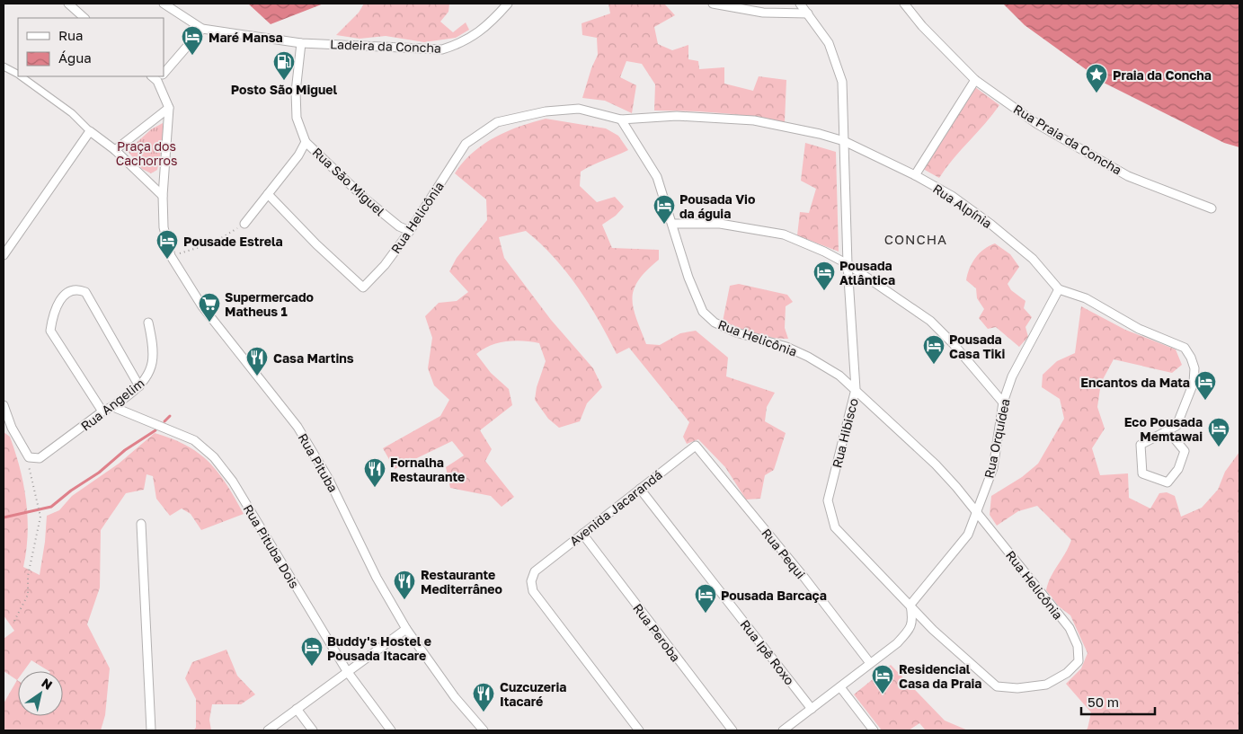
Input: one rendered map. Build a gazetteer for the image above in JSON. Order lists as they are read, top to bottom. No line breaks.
{"streets":{"street":["Ladeira da Concha","Rua Praia da Concha","Rua São Miguel","Rua Alpínia","Rua Helicônia","Rua Angelim","Rua Hibisco","Rua Orquídea","Rua Pituba","Avenida Jacarandá","Rua Pituba Dois","Rua Pequi","Rua Peroba","Rua Ipê Roxo"]},"crossings":[["Ladeira da Concha","Rua São Miguel"],["Rua São Miguel","Rua Helicônia"],["Rua Alpínia","Rua Helicônia"],["Rua Alpínia","Rua Hibisco"],["Rua Alpínia","Rua Orquídea"],["Rua Helicônia","Rua Hibisco"],["Rua Helicônia","Rua Orquídea"],["Rua Angelim","Rua Pituba Dois"],["Rua Hibisco","Rua Orquídea"],["Avenida Jacarandá","Rua Pequi"],["Avenida Jacarandá","Rua Peroba"],["Avenida Jacarandá","Rua Ipê Roxo"]],"districts":["CONCHA"],"parks":["Praça dos Cachorros"],"places":{"hotel":["Maré Mansa","Pousada Vio da águia","Pousade Estrela","Pousada Atlântica","Pousada Casa Tiki","Encantos da Mata","Eco Pousada Memtawai","Pousada Barcaça","Buddy's Hostel e Pousada Itacare","Residencial Casa da Praia"],"fuel station":["Posto São Miguel"],"place":["Praia da Concha"],"supermarket":["Supermercado Matheus 1"],"restaurant":["Casa Martins","Fornalha Restaurante","Restaurante Mediterrâneo","Cuzcuzeria Itacaré"]},"legend":["Rua","Água"],"scale_bar":"50 m","north":"top right"}
